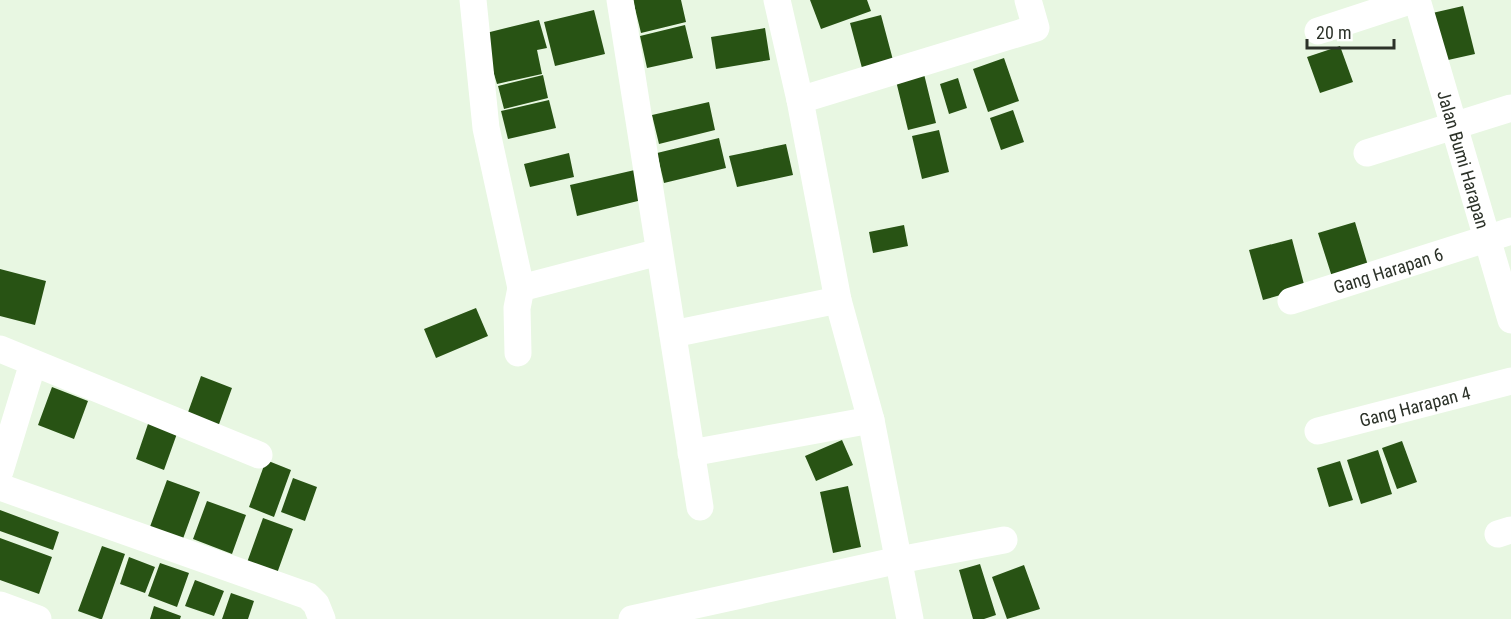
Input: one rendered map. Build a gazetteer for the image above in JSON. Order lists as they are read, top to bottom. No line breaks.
{"streets":{"street":["Jalan Bumi Harapan","Gang Harapan 6","Gang Harapan 4"]},"crossings":[["Jalan Bumi Harapan","Gang Harapan 6"]],"scale_bar":"20 m"}
